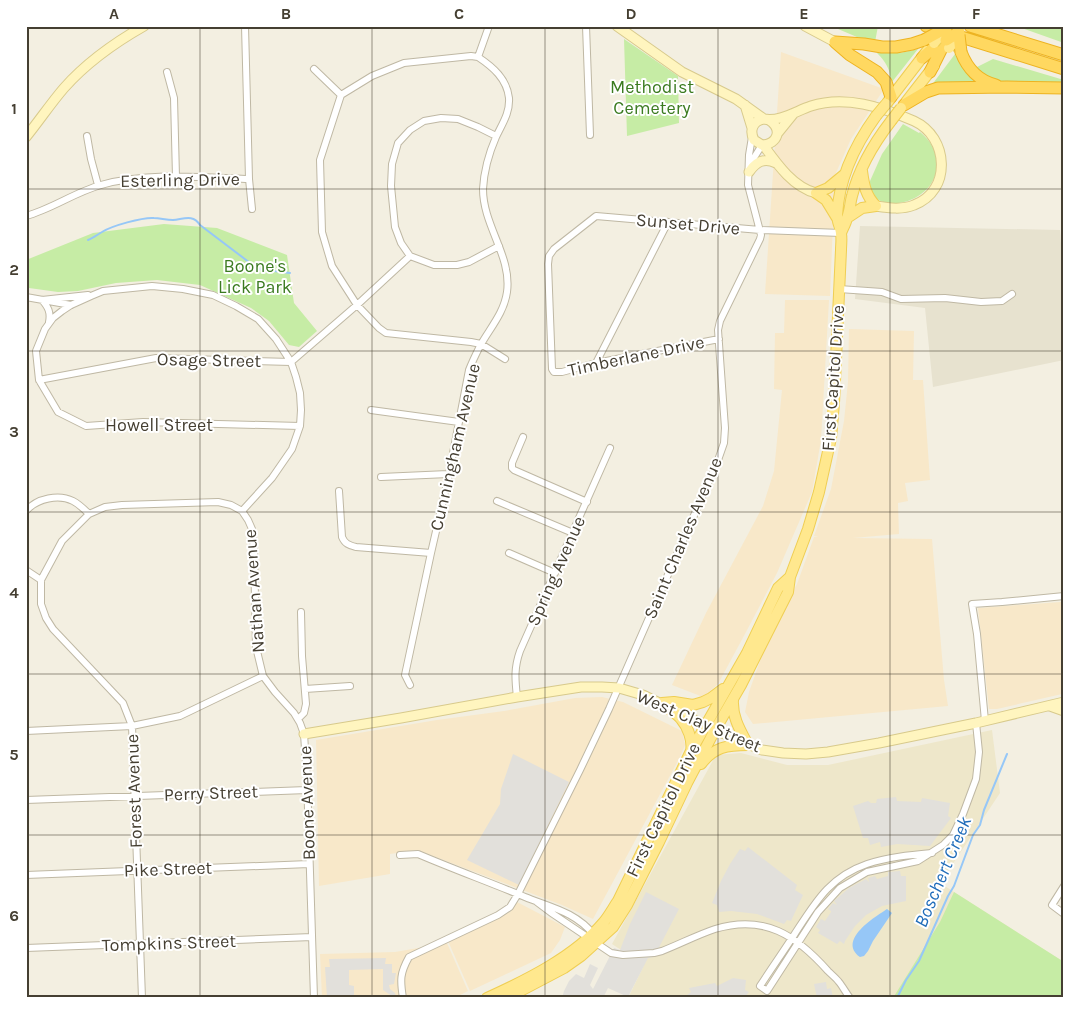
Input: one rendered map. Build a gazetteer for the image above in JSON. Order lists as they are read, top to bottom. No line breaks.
{"streets":{"main road":["First Capitol Drive"],"street":["Esterling Drive","Sunset Drive","Timberlane Drive","Osage Street","Howell Street","Cunningham Avenue","Saint Charles Avenue","Spring Avenue","Nathan Avenue","West Clay Street","Forest Avenue","Perry Street","Boone Avenue","Pike Street","Tompkins Street"]},"crossings":[["Sunset Drive","Timberlane Drive"],["Sunset Drive","First Capitol Drive"],["Sunset Drive","Saint Charles Avenue"],["Timberlane Drive","Saint Charles Avenue"],["Osage Street","Howell Street"],["Osage Street","Nathan Avenue"],["First Capitol Drive","West Clay Street"],["Howell Street","Nathan Avenue"],["Saint Charles Avenue","West Clay Street"],["Spring Avenue","West Clay Street"],["Nathan Avenue","Boone Avenue"],["West Clay Street","Boone Avenue"],["Forest Avenue","Perry Street"],["Forest Avenue","Pike Street"],["Forest Avenue","Tompkins Street"],["Perry Street","Boone Avenue"],["Boone Avenue","Pike Street"],["Boone Avenue","Tompkins Street"]],"water":["Boschert Creek"],"parks":["Methodist Cemetery","Boone's Lick Park"],"grid":{"columns":["A","B","C","D","E","F"],"rows":["1","2","3","4","5","6"]}}
